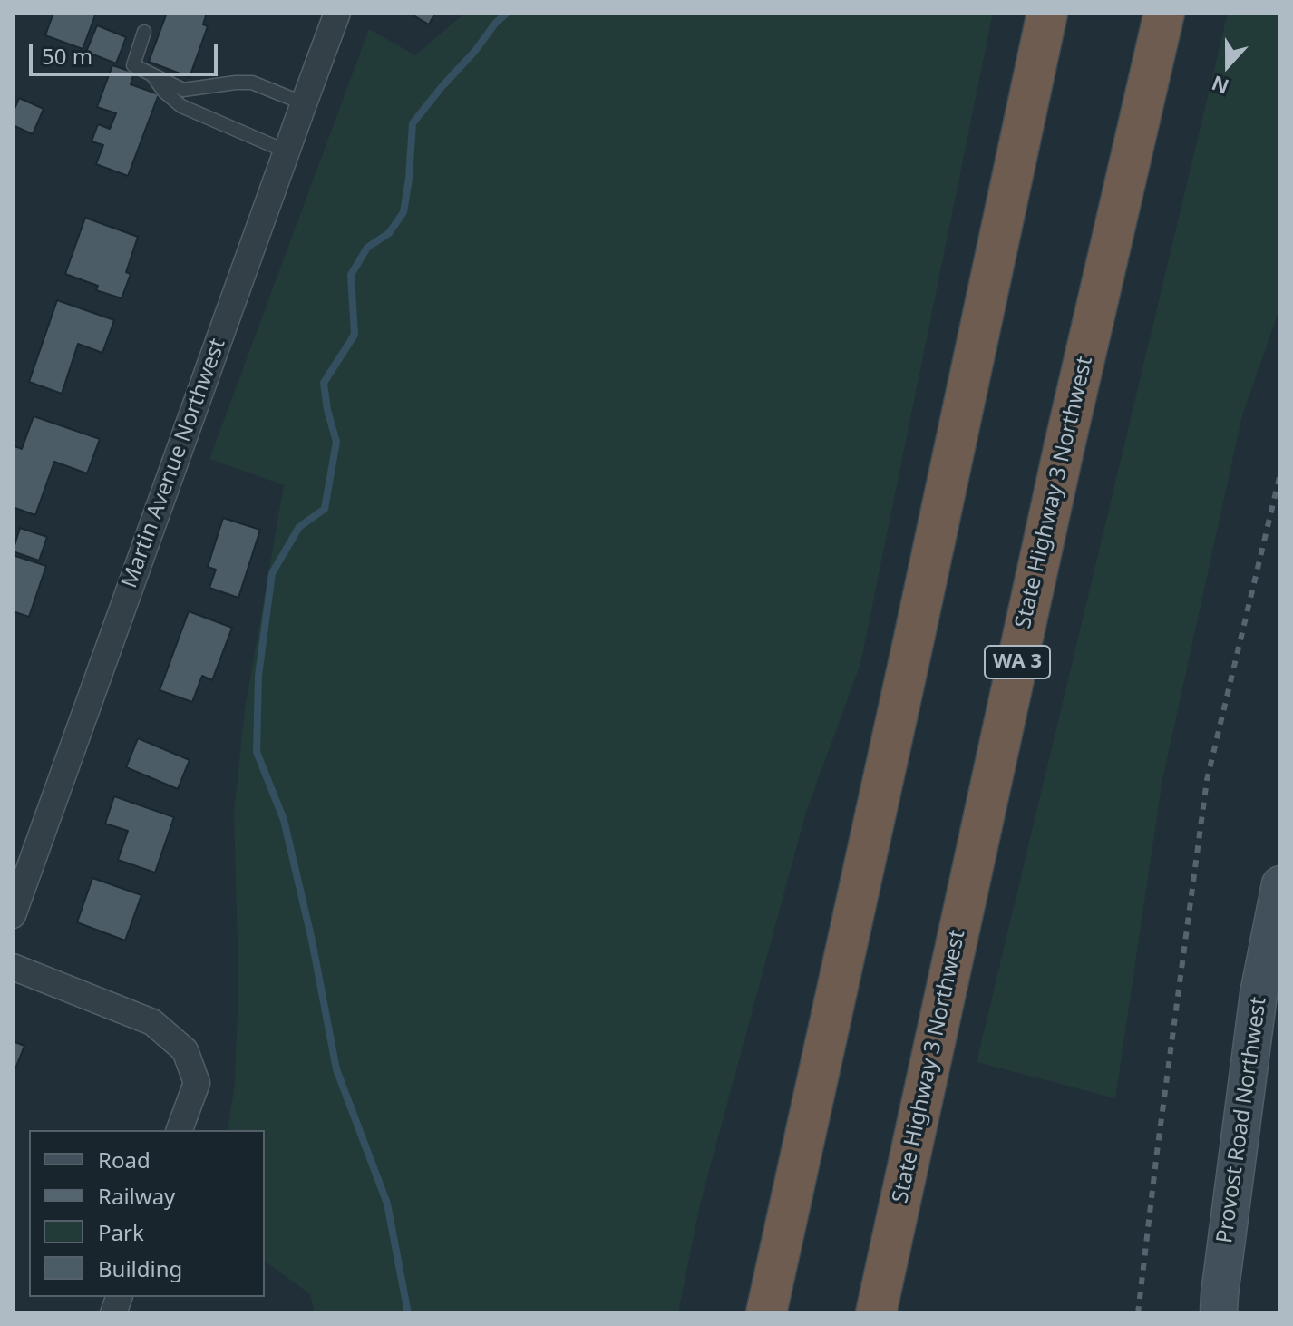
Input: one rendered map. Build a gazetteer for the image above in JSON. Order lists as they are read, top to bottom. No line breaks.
{"streets":{"highway":["State Highway 3 Northwest","WA 3"],"street":["Martin Avenue Northwest","Provost Road Northwest"]},"legend":["Road","Railway","Park","Building"],"scale_bar":"50 m","north":"bottom"}
